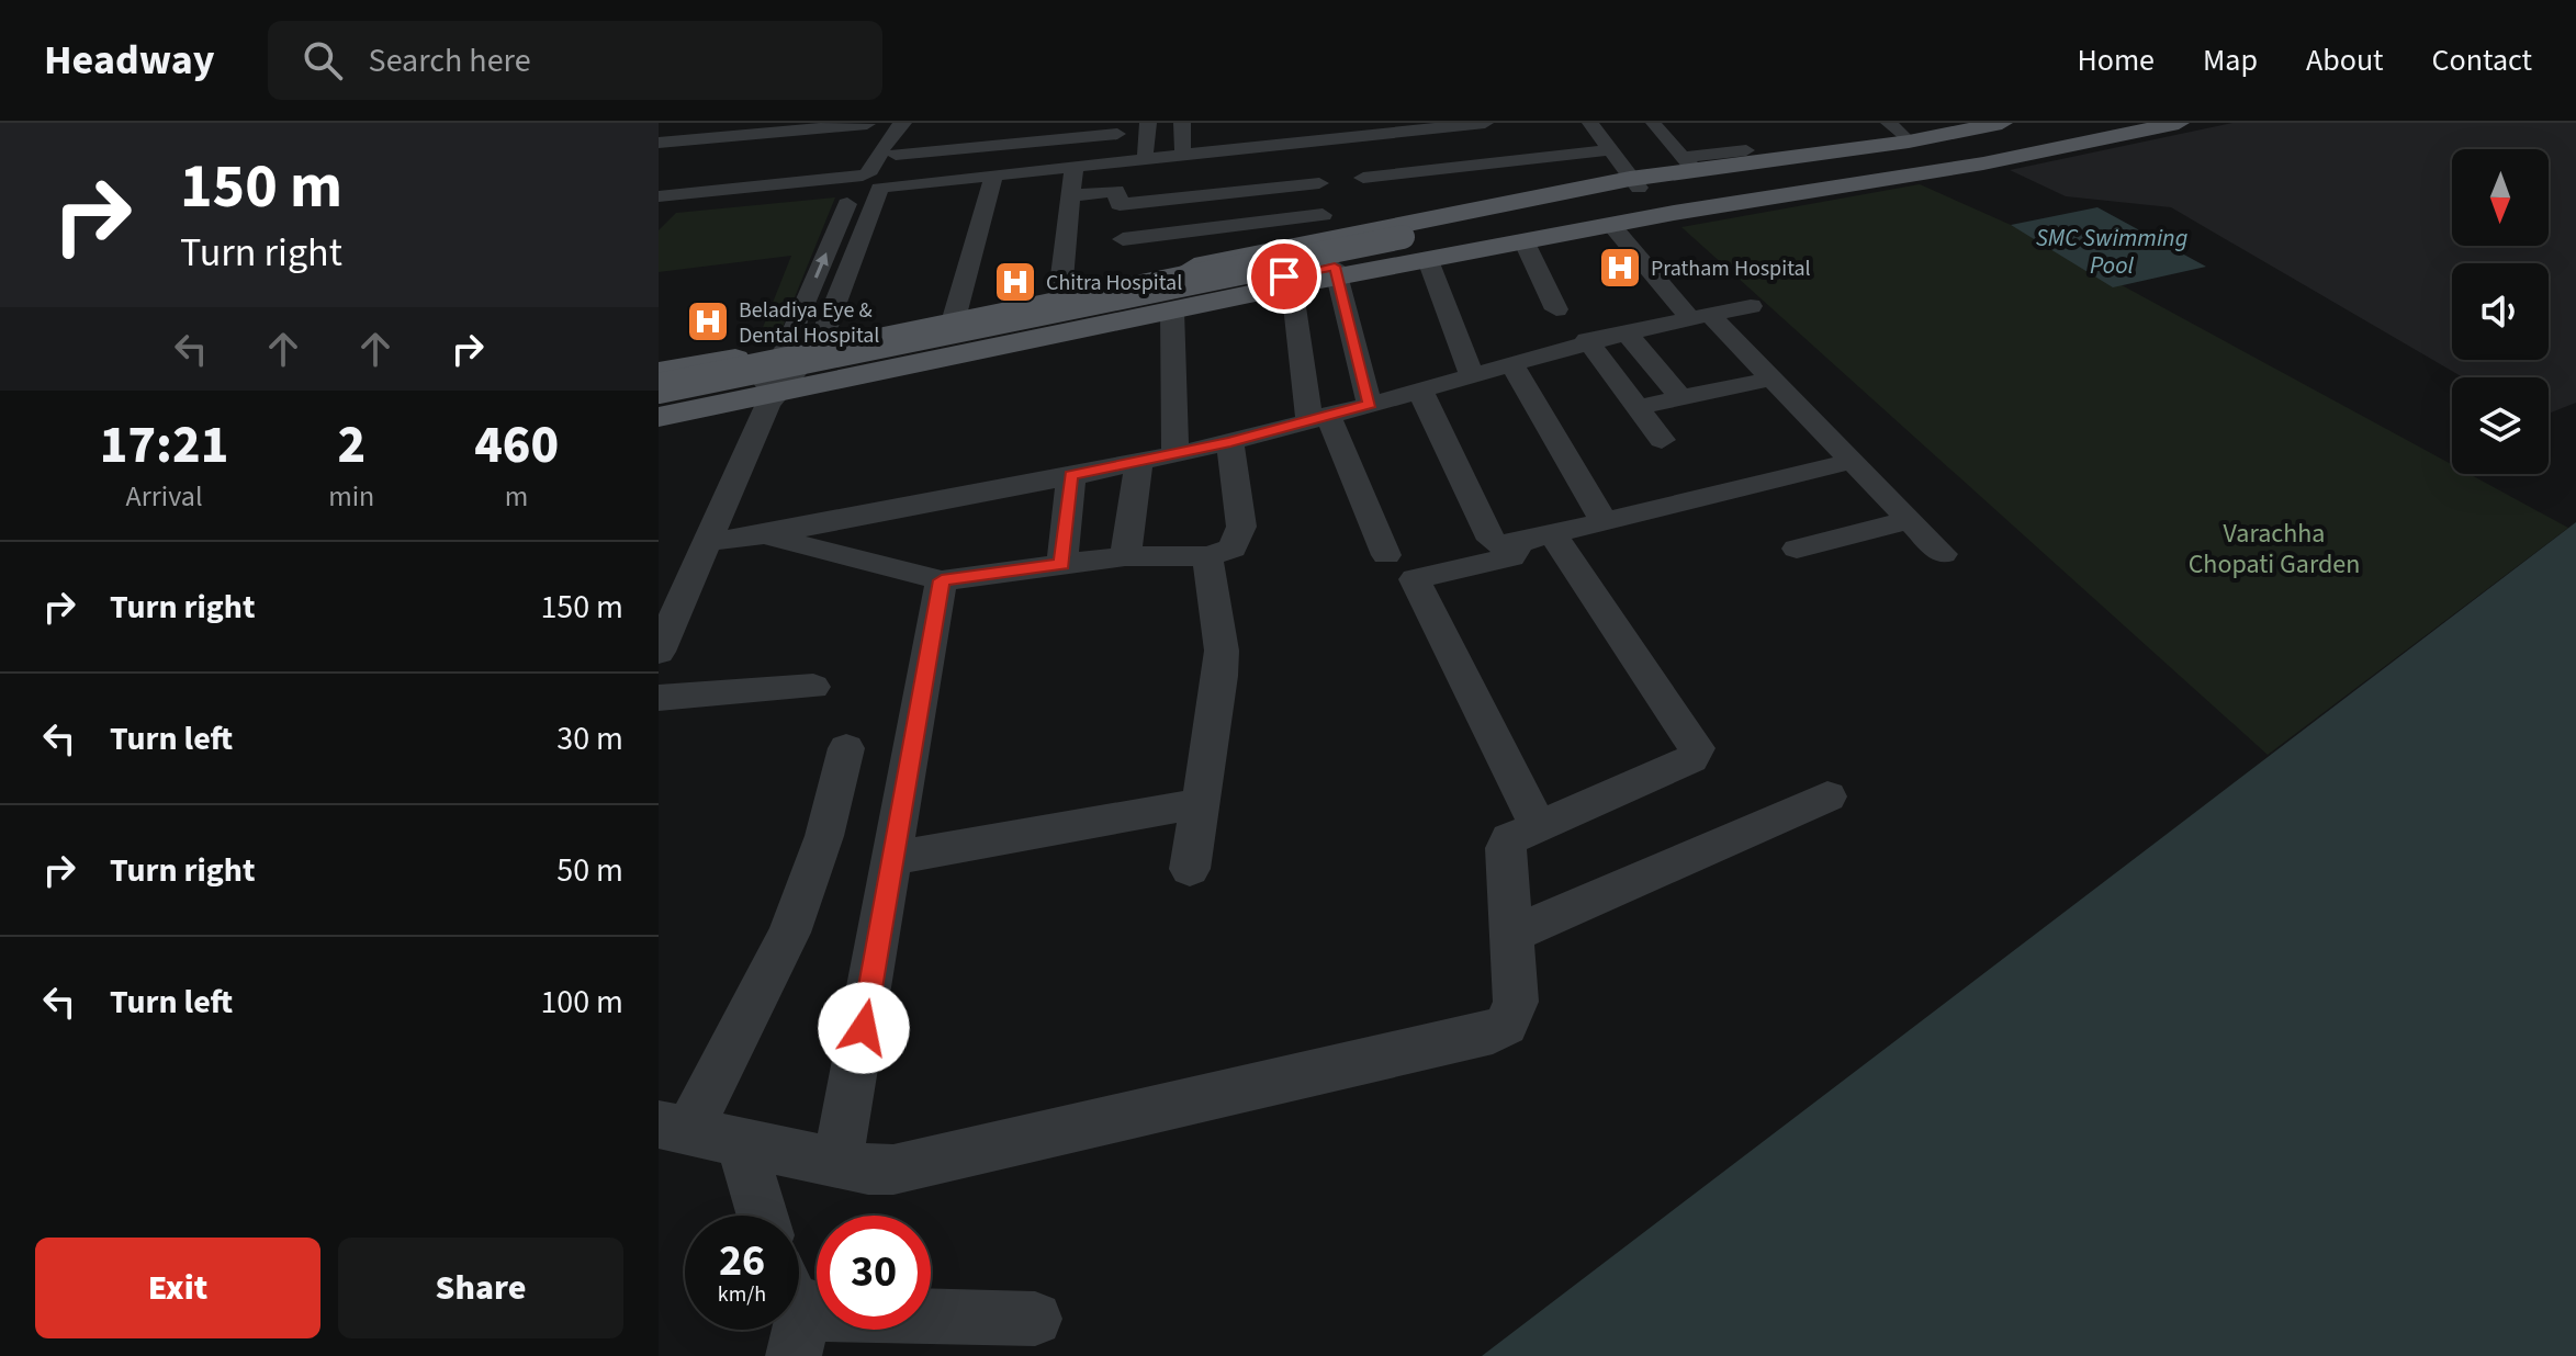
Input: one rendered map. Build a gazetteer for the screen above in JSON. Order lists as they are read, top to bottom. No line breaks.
{"water":["SMC Swimming Pool"],"parks":["Varachha Chopati Garden"],"places":{"hospital":["Pratham Hospital","Chitra Hospital","Beladiya Eye & Dental Hospital"]},"north":"bottom","page":{"header":"Headway","search":"Search here","nav":["Home","Map","About","Contact"],"turn":["150 m","Turn right"],"eta":["17:21","Arrival","2","min","460","m"],"list":[{"name":"Turn right","value":"150 m"},{"name":"Turn left","value":"30 m"},{"name":"Turn right","value":"50 m"},{"name":"Turn left","value":"100 m"}],"speed":"26 km/h","limit":"30","buttons":["Exit","Share"]}}
